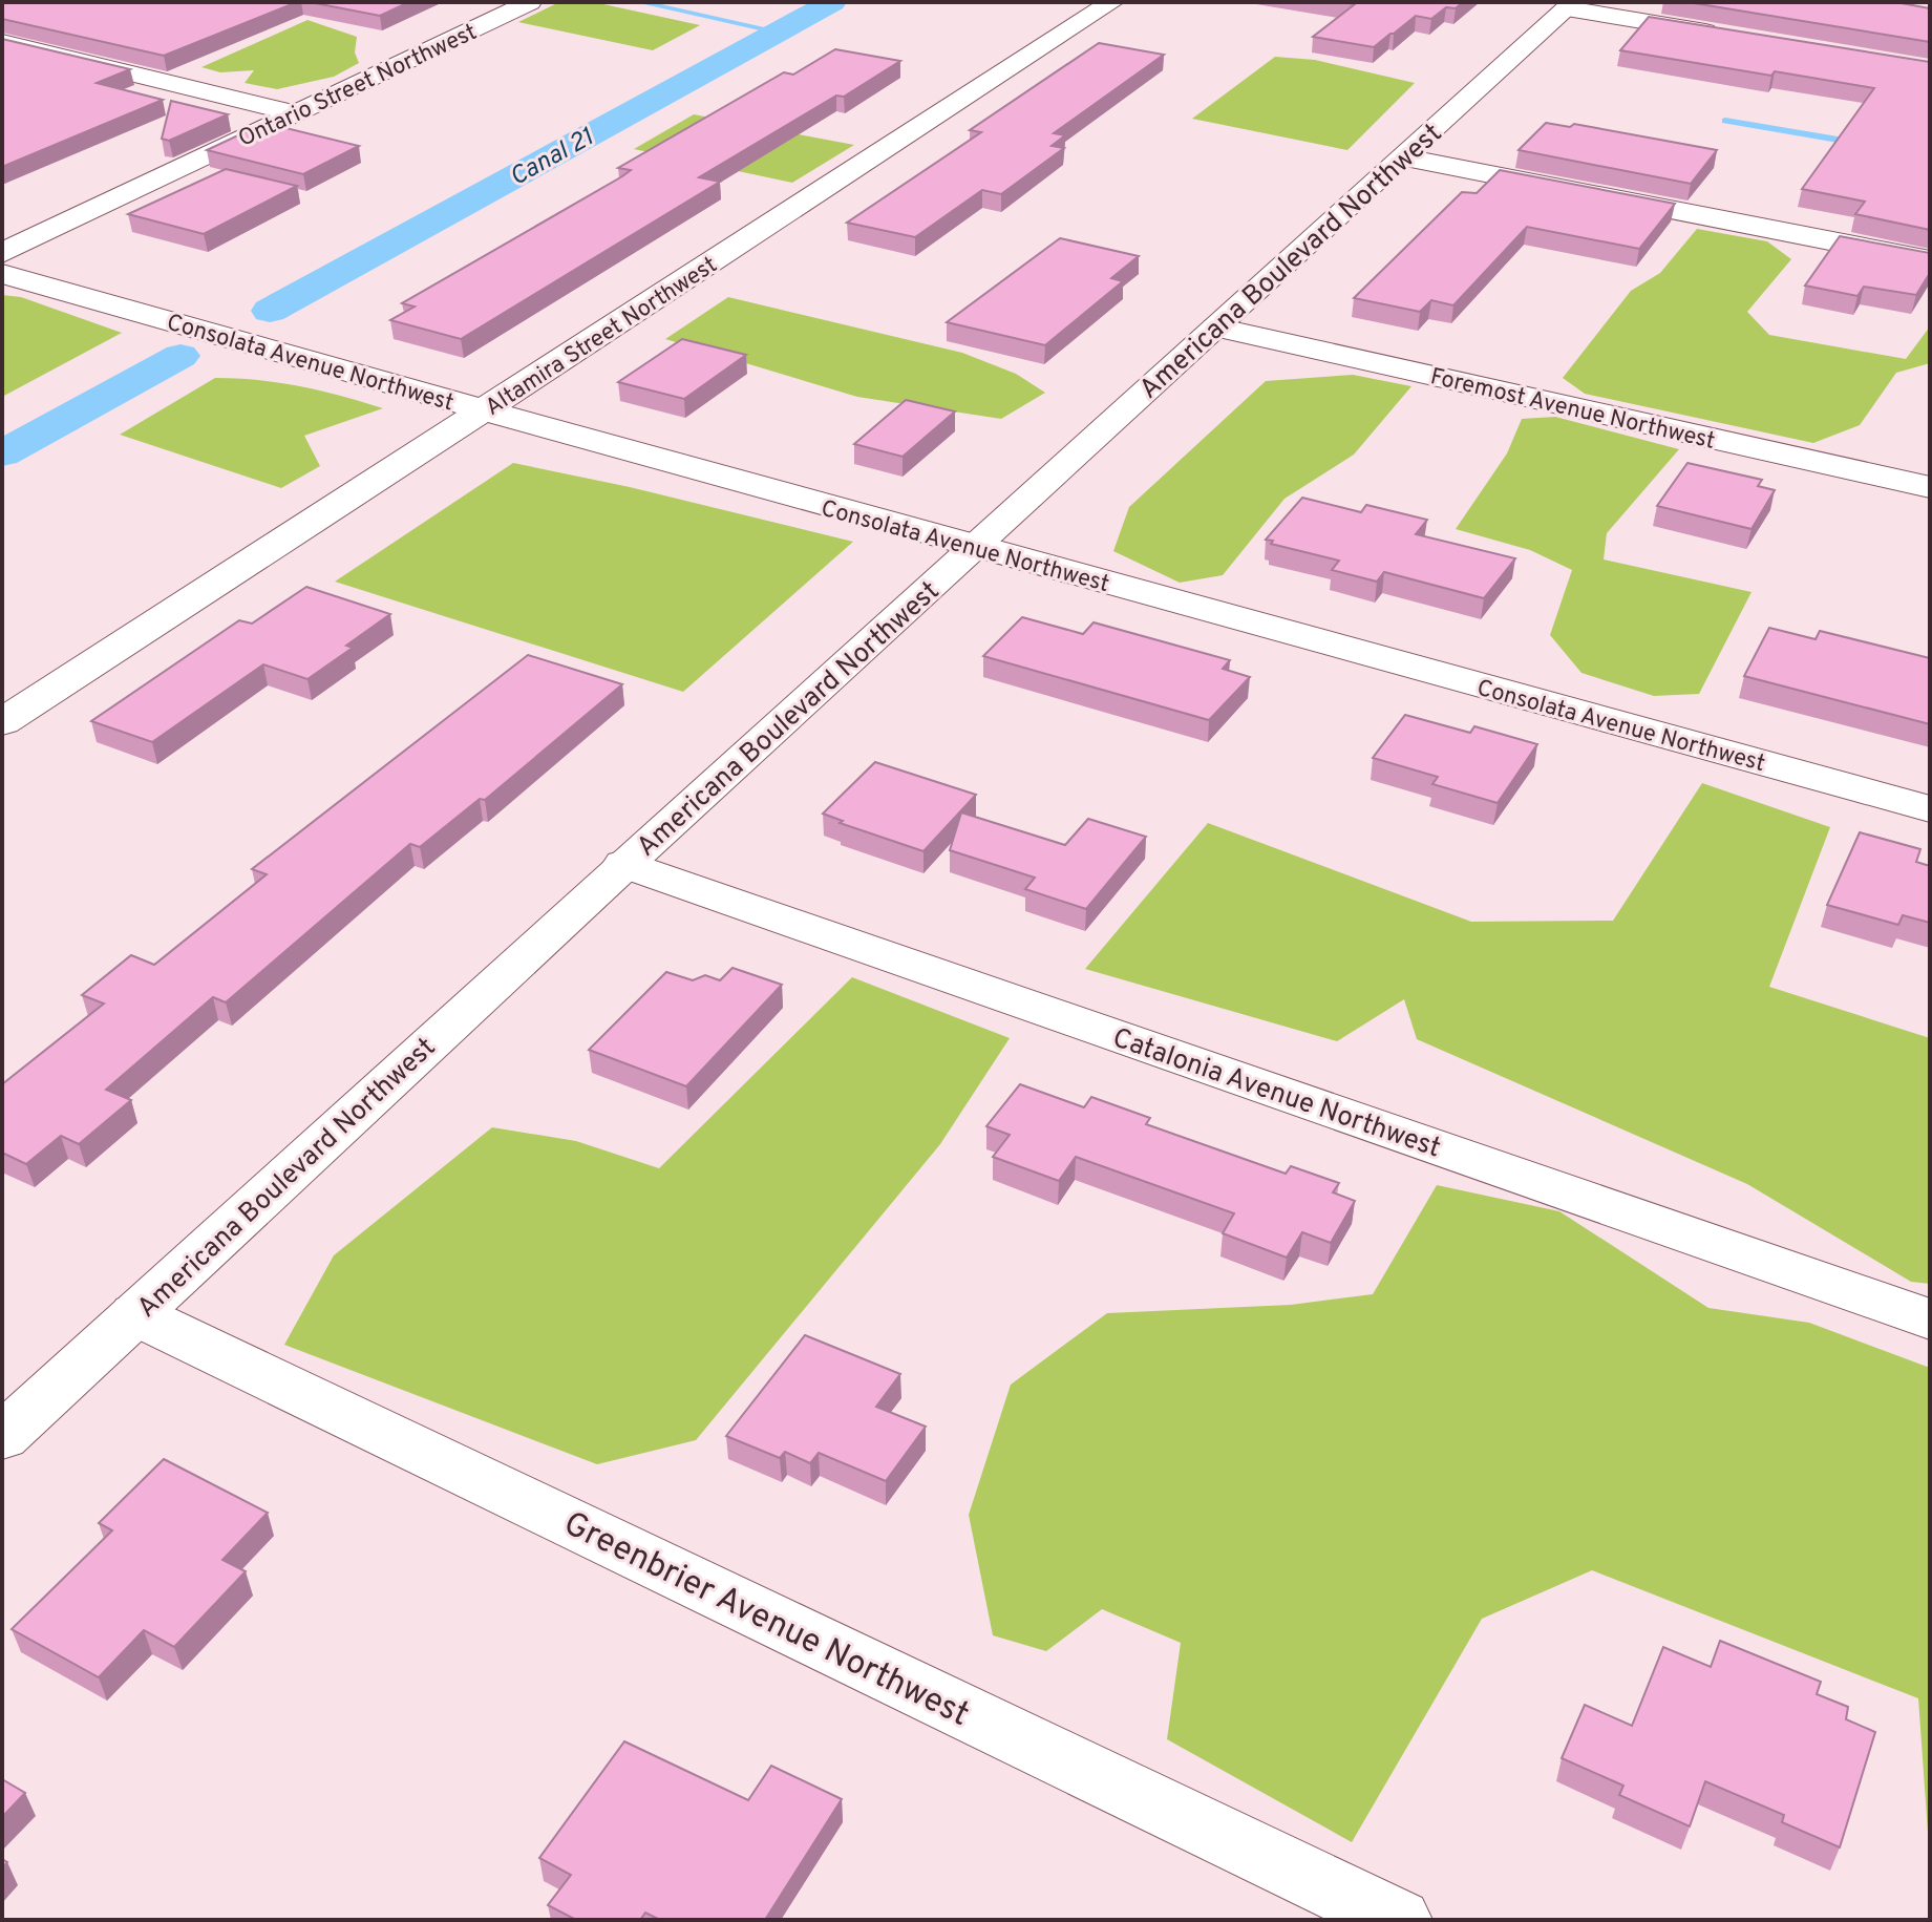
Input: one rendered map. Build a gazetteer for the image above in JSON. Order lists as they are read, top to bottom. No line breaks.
{"streets":{"street":["Ontario Street Northwest","Americana Boulevard Northwest","Altamira Street Northwest","Consolata Avenue Northwest","Foremost Avenue Northwest","Catalonia Avenue Northwest","Greenbrier Avenue Northwest"]},"crossings":[["Americana Boulevard Northwest","Consolata Avenue Northwest"],["Americana Boulevard Northwest","Foremost Avenue Northwest"],["Americana Boulevard Northwest","Catalonia Avenue Northwest"],["Americana Boulevard Northwest","Greenbrier Avenue Northwest"],["Altamira Street Northwest","Consolata Avenue Northwest"]],"water":["Canal 21"]}
